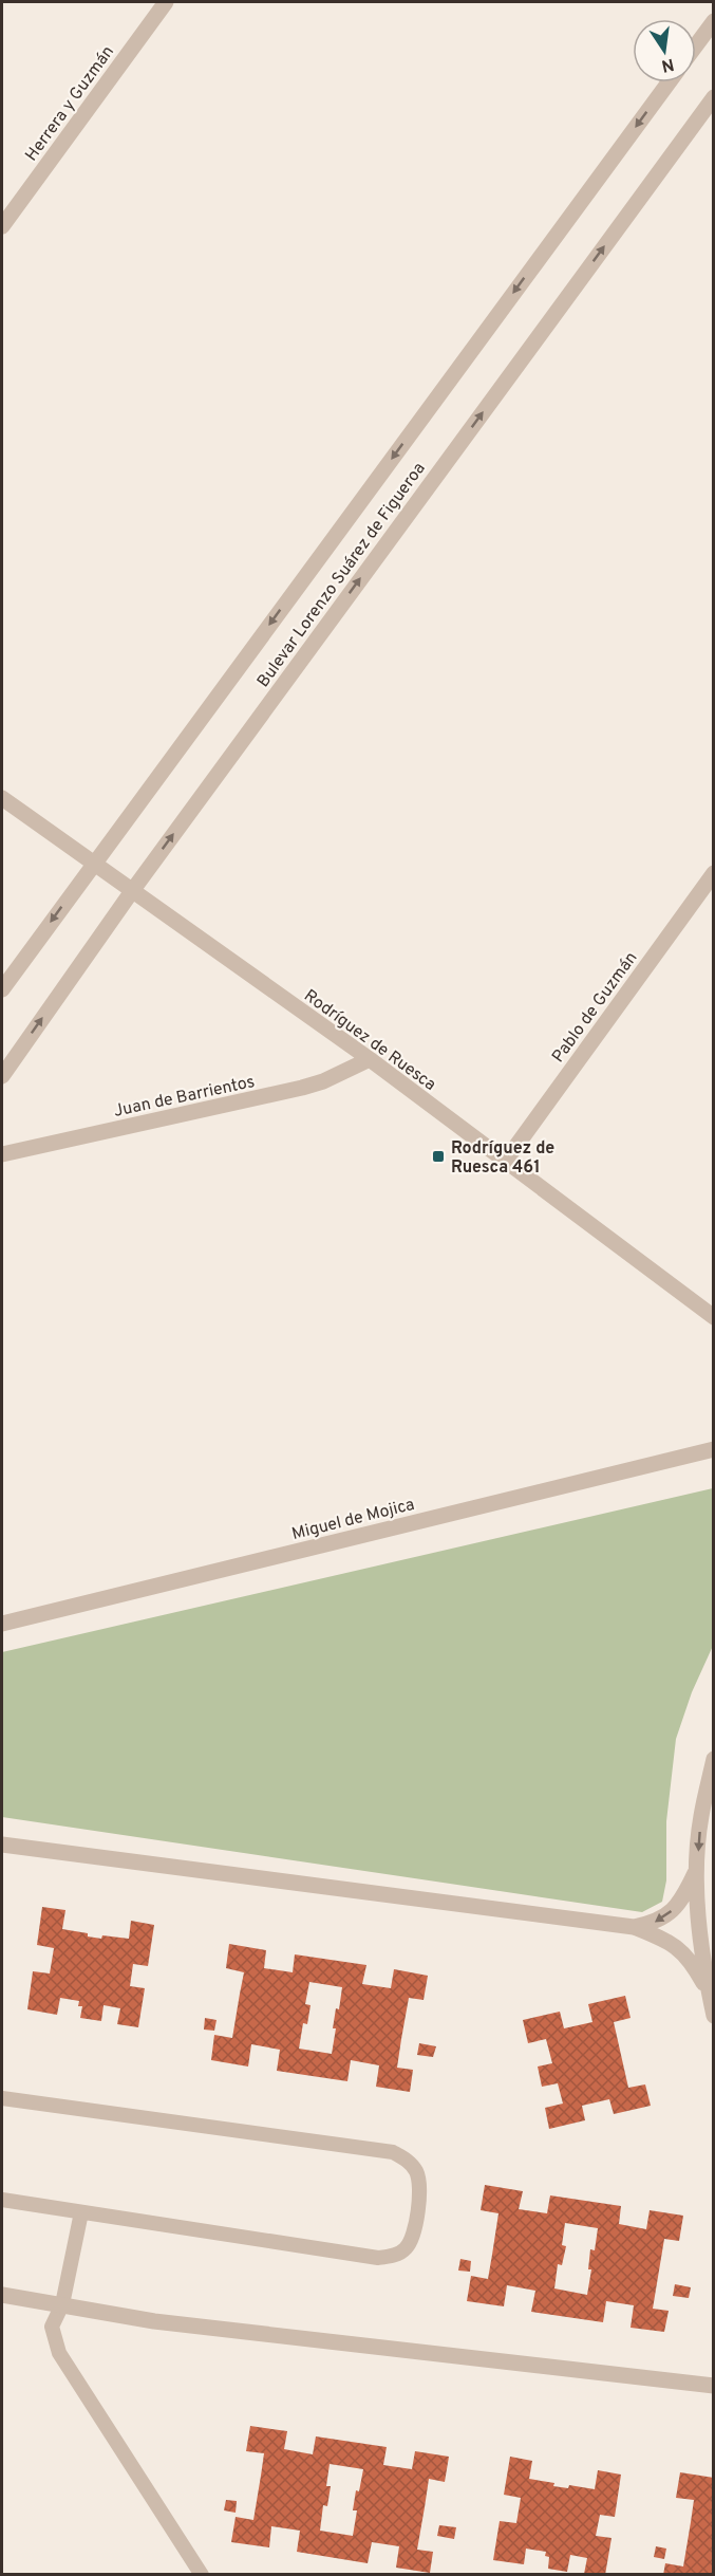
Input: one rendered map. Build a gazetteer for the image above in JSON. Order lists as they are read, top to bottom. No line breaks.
{"streets":{"street":["Herrera y Guzmán","Bulevar Lorenzo Suárez de Figueroa","Pablo de Guzmán","Rodríguez de Ruesca","Juan de Barrientos","Miguel de Mojica"]},"crossings":[["Bulevar Lorenzo Suárez de Figueroa","Rodríguez de Ruesca"],["Pablo de Guzmán","Rodríguez de Ruesca"],["Rodríguez de Ruesca","Juan de Barrientos"]],"places":{"transit":["Rodríguez de Ruesca 461"]},"north":"bottom"}
